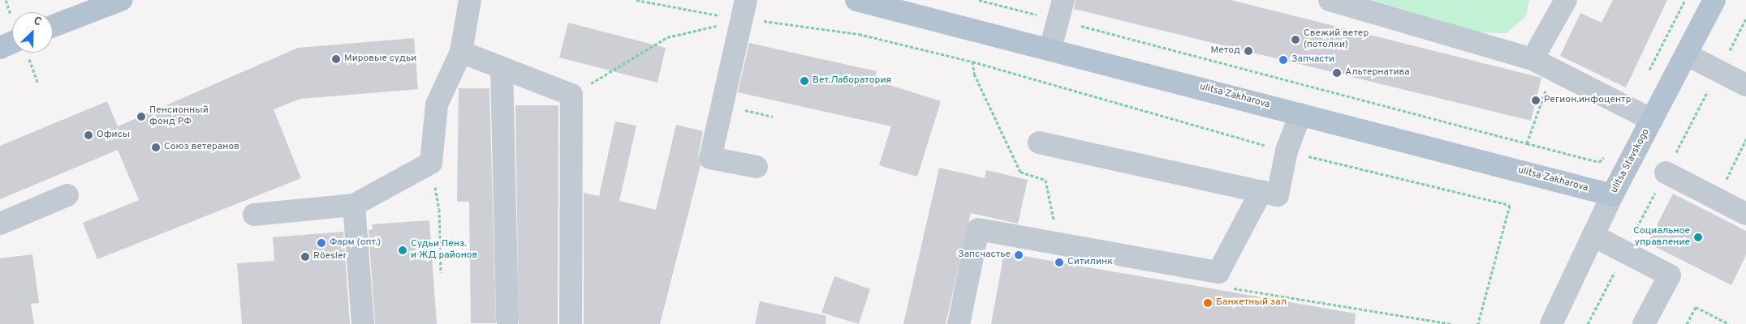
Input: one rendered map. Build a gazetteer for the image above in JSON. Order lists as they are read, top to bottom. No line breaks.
{"streets":{"main road":["ulitsa Zakharova","ulitsa Stavskogo"]},"crossings":[["ulitsa Zakharova","ulitsa Stavskogo"]],"places":["Свежий ветер (потолки)","Метод","Мировые судьи","Запчасти","Альтернатива","Вет.Лаборатория","Регион.инфоцентр","Пенсионный фонд РФ","Офисы","Союз ветеранов","Социальное управление","Фарм (опт.)","Судьи Пенз. и ЖД районов","Запсчастье","Röesler","Ситилинк","Банкетный зал"],"north":"top right"}
